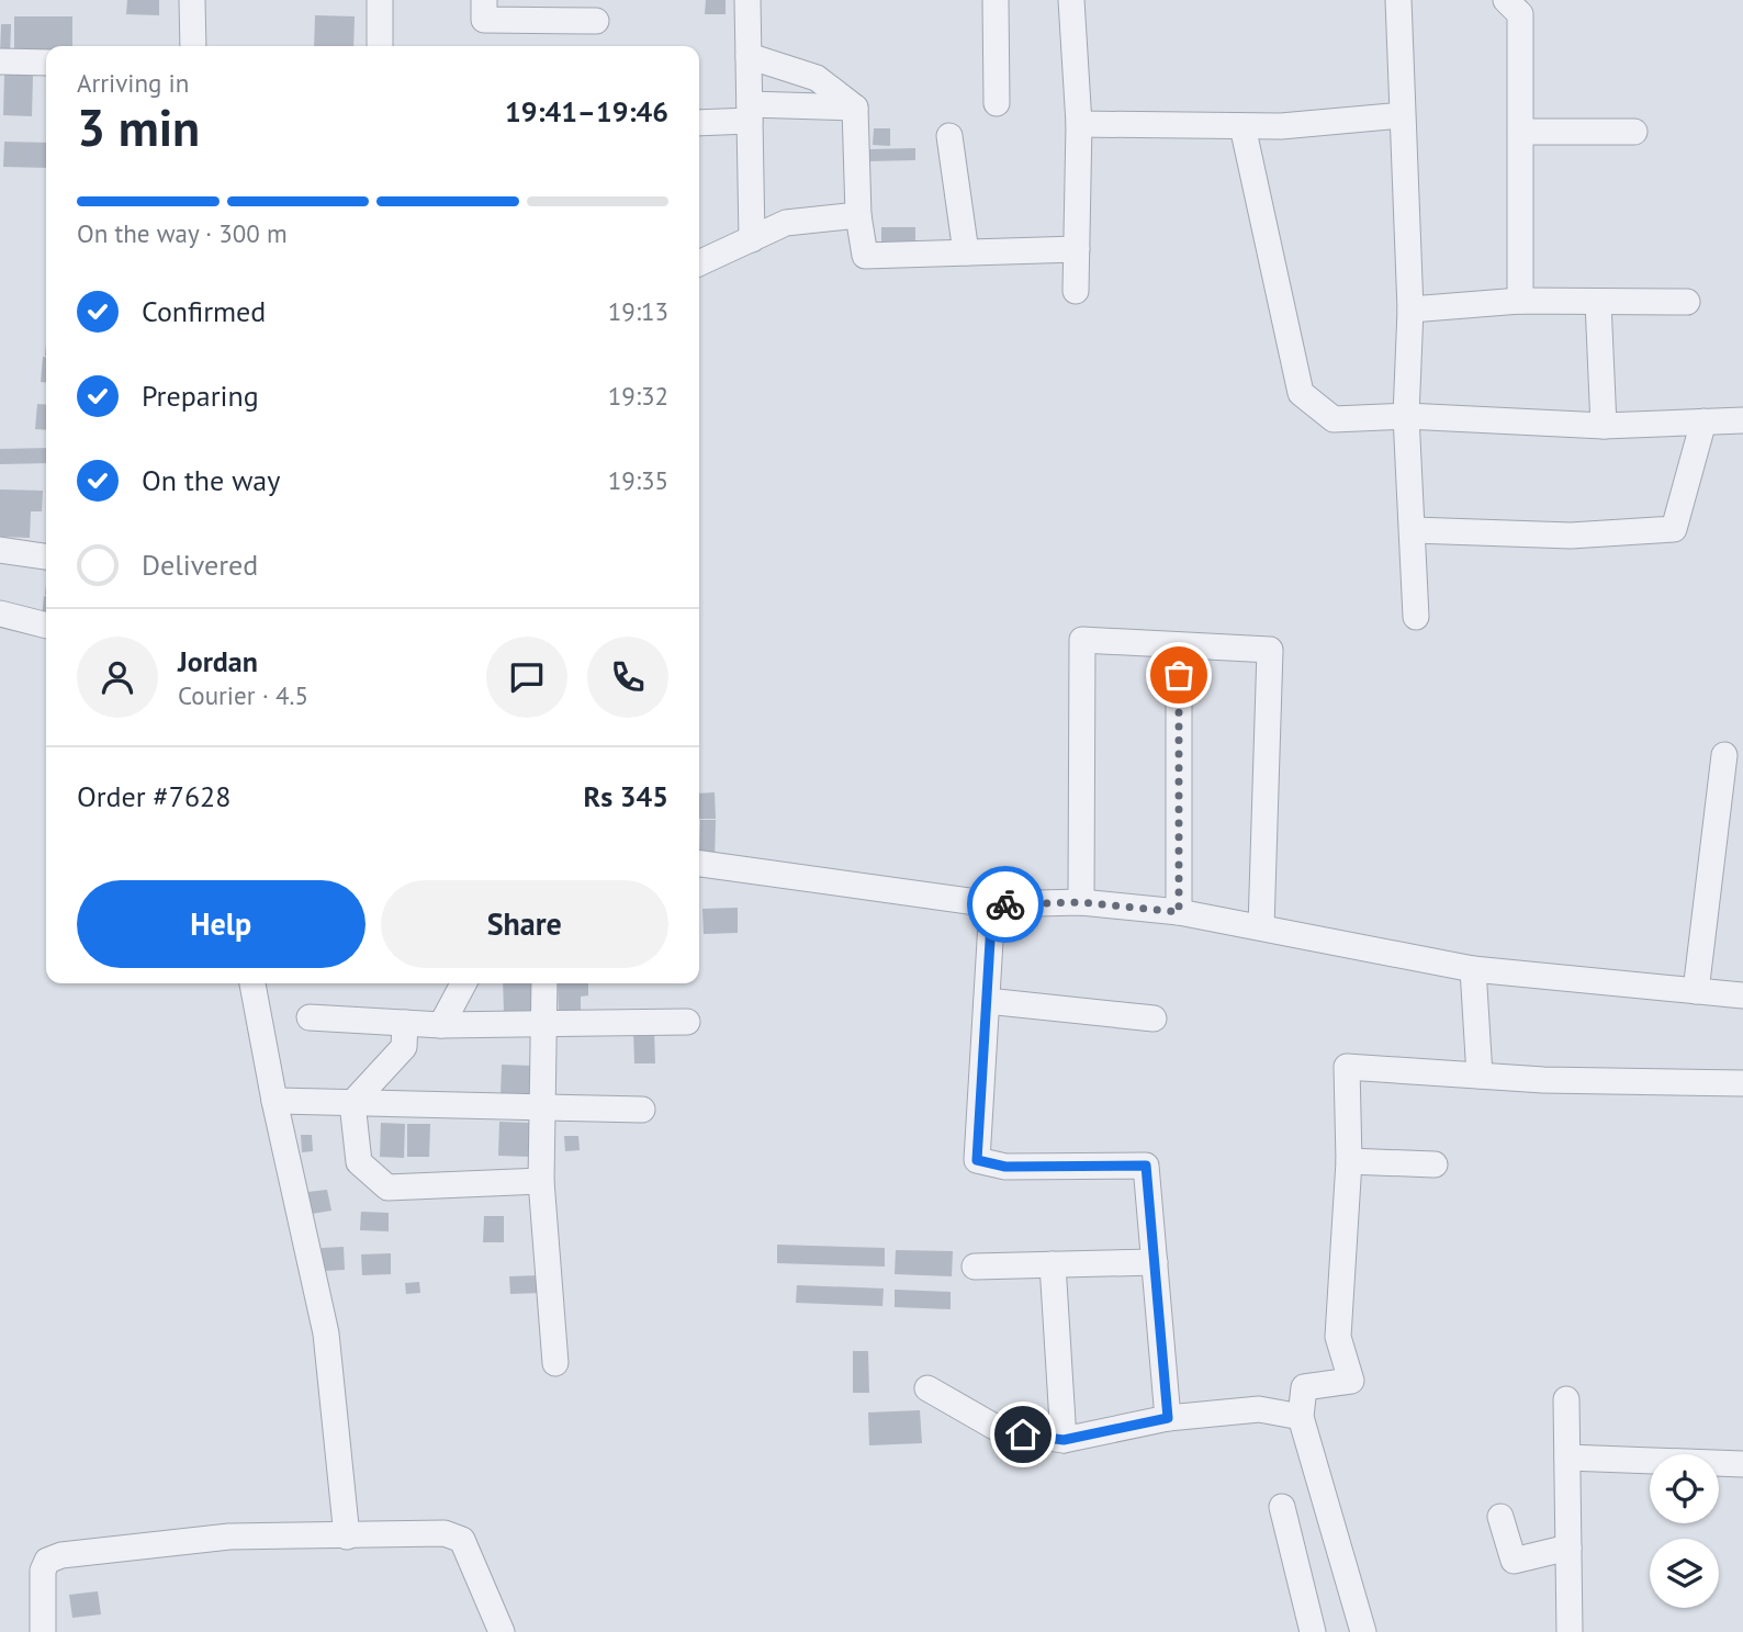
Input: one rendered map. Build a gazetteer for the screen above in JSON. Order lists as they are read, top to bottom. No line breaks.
{"page":{"heading":["3 min","Arriving in","19:41–19:46"],"panel":["Jordan","Courier · 4.5","Order #7628","Rs 345"],"bar":"On the way · 300 m","list":[["Confirmed","19:13"],["Preparing","19:32"],["On the way","19:35"],"Delivered"],"buttons":["Help","Share"]}}
